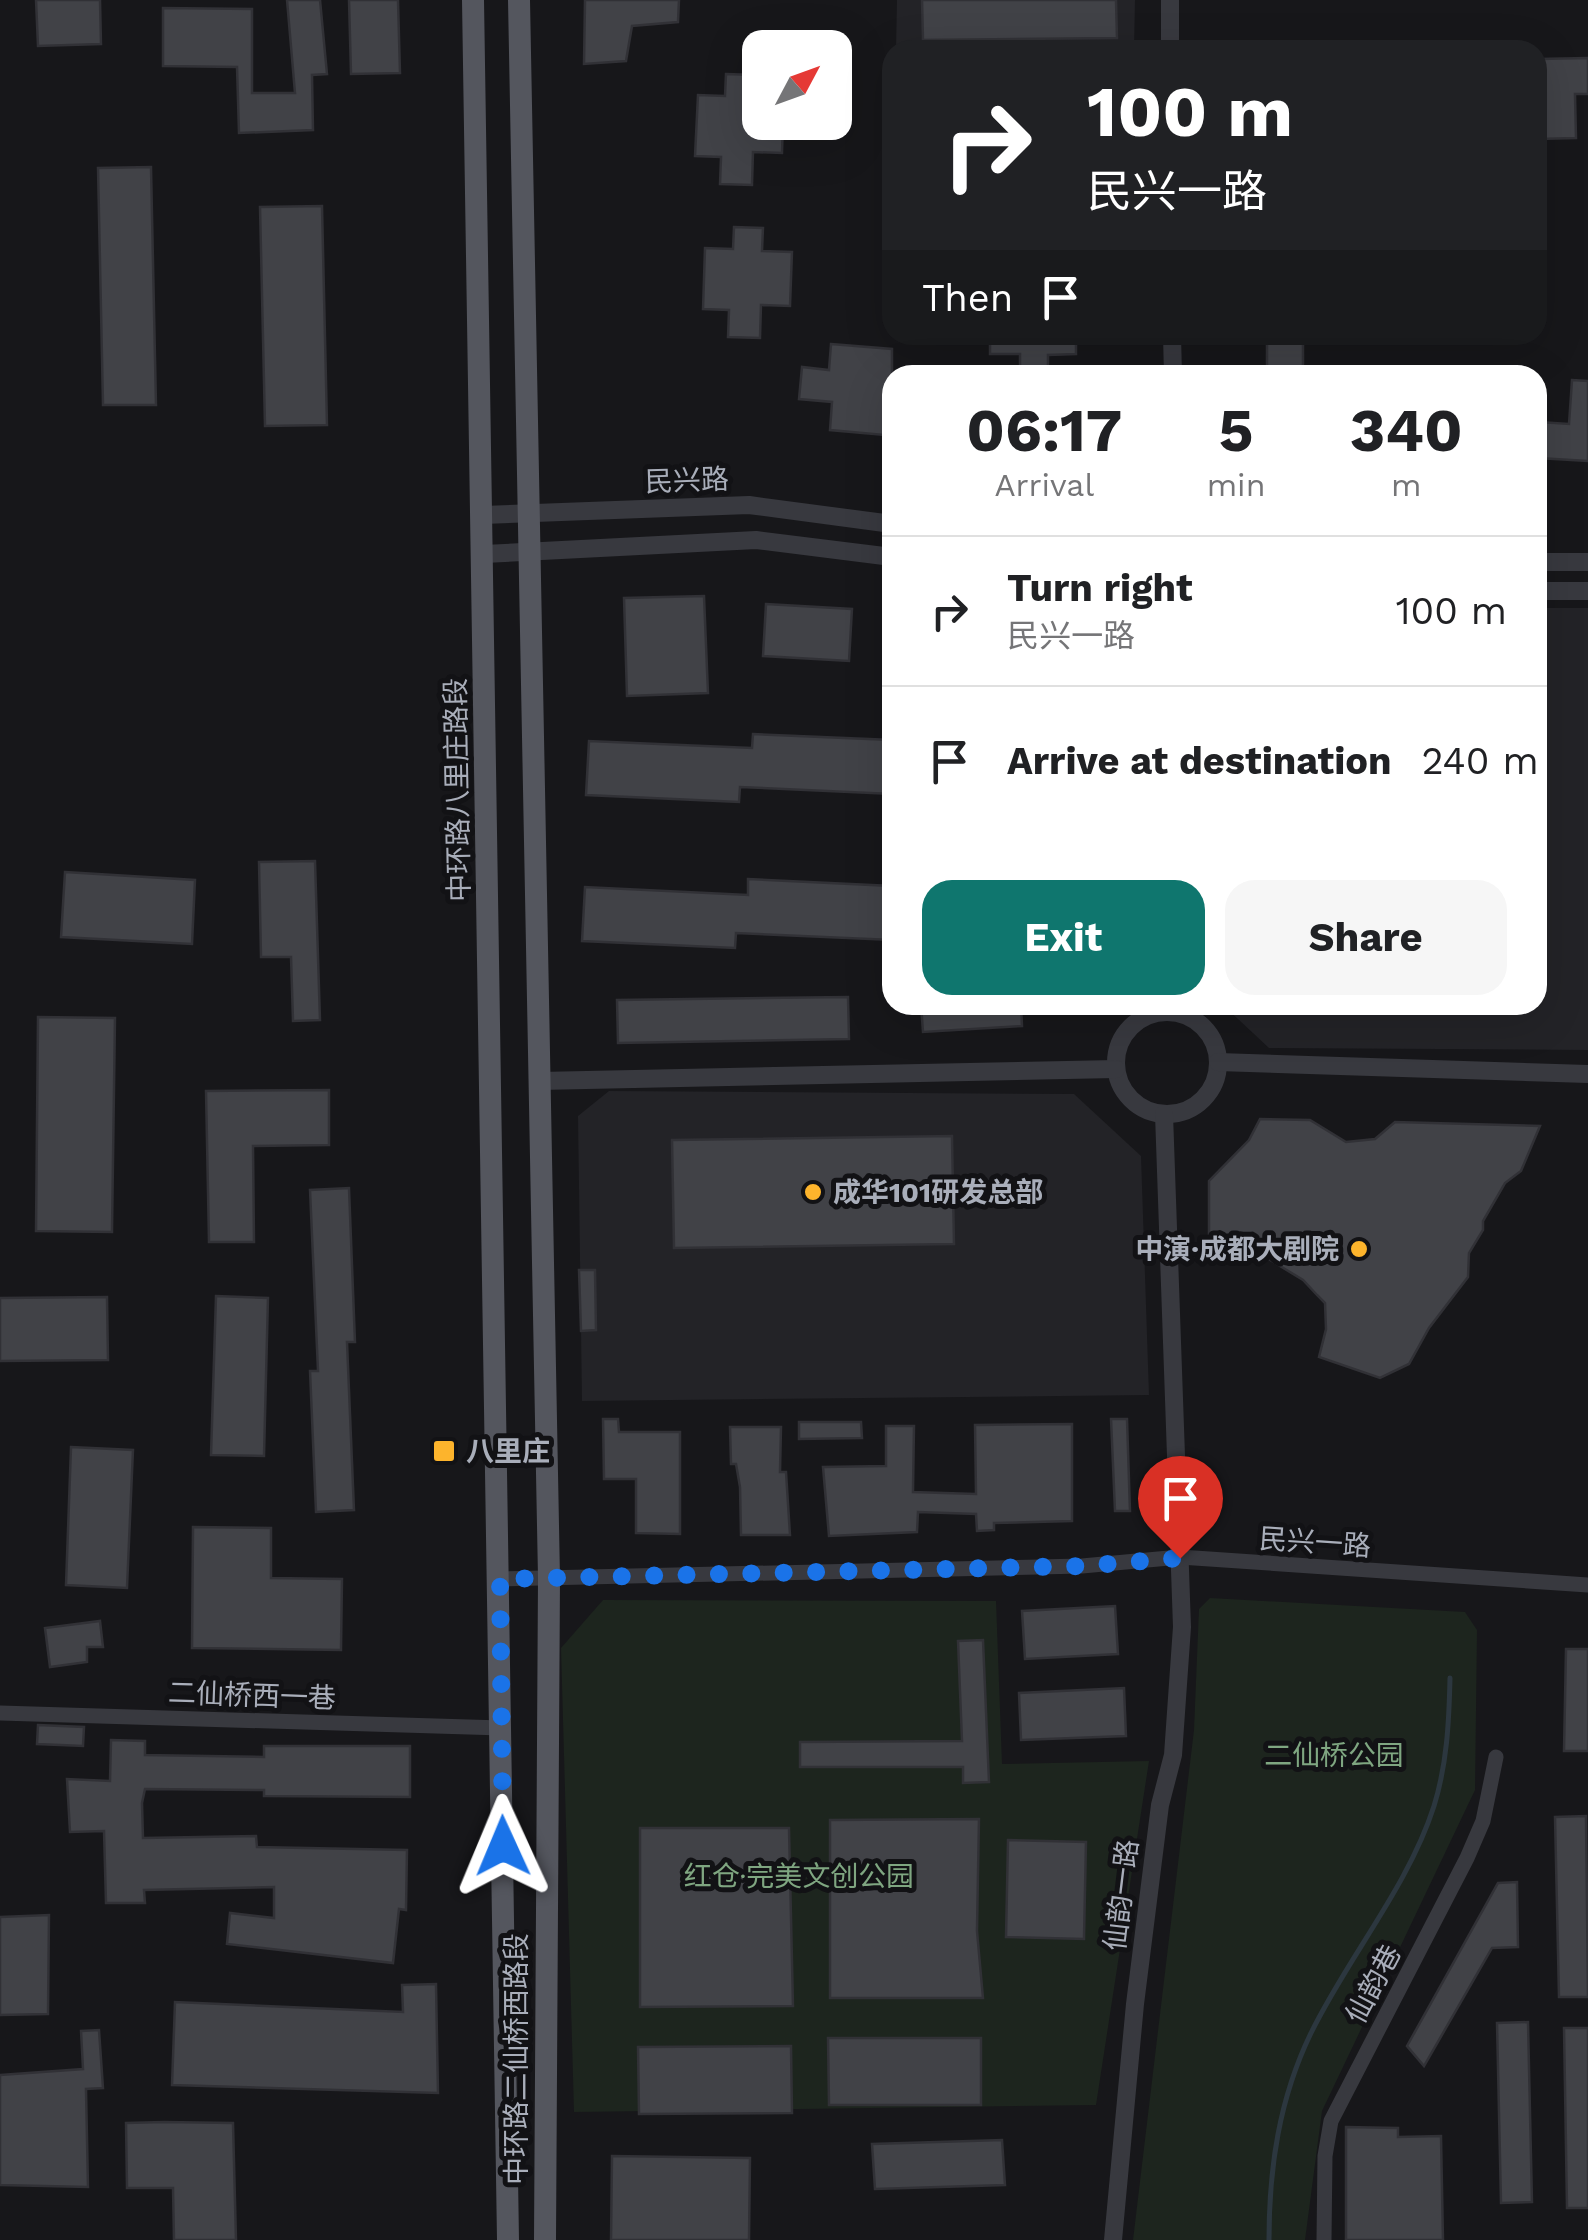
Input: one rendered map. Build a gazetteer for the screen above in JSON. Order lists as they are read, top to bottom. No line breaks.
{"streets":{"main road":["中环路八里庄路段","中环路二仙桥西路段"],"street":["民兴路","民兴一路","二仙桥西一巷","仙韵一路","仙韵巷"]},"crossings":[["民兴路","中环路八里庄路段"],["中环路八里庄路段","民兴一路"],["中环路八里庄路段","中环路二仙桥西路段"],["民兴一路","仙韵一路"],["民兴一路","中环路二仙桥西路段"],["二仙桥西一巷","中环路二仙桥西路段"]],"parks":["二仙桥公园","红仓·完美文创公园"],"places":{"other":["成华101研发总部","中演·成都大剧院"],"transit":["八里庄"]},"north":"top right","page":{"turn":["100 m","民兴一路"],"then":"Then","eta":["06:17","Arrival","5","min","340","m"],"list":[{"name":"Turn right","note":"民兴一路","value":"100 m"},{"name":"Arrive at destination","value":"240 m"}],"buttons":["Exit","Share"]}}
